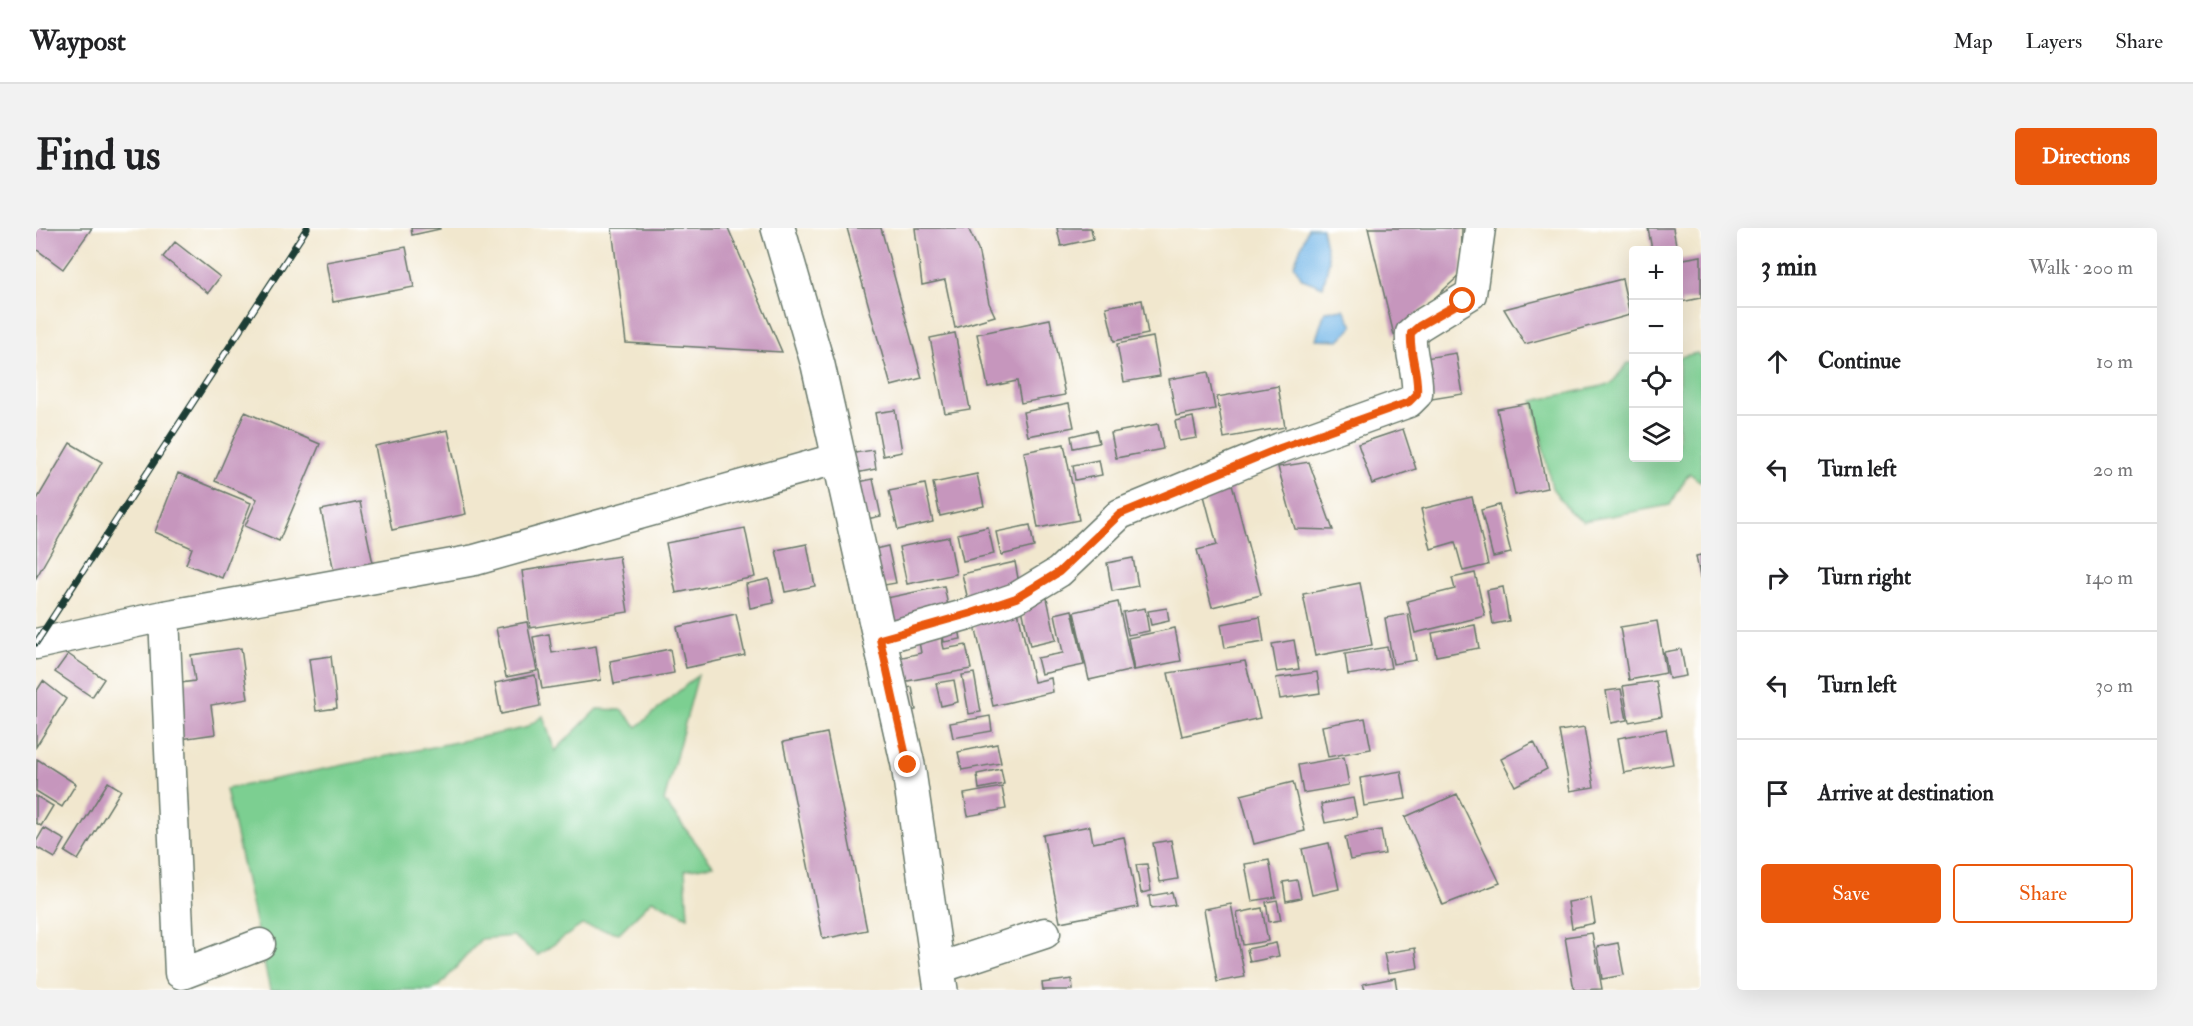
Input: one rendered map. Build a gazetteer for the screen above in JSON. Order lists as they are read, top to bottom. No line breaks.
{"page":{"header":"Waypost","nav":["Map","Layers","Share"],"buttons":["Directions",["Save","Share"]],"title":"Find us","heading":["3 min","Walk · 200 m"],"map_buttons":["+","−"],"list":[["Continue","10 m"],["Turn left","20 m"],["Turn right","140 m"],["Turn left","30 m"],"Arrive at destination"]}}
